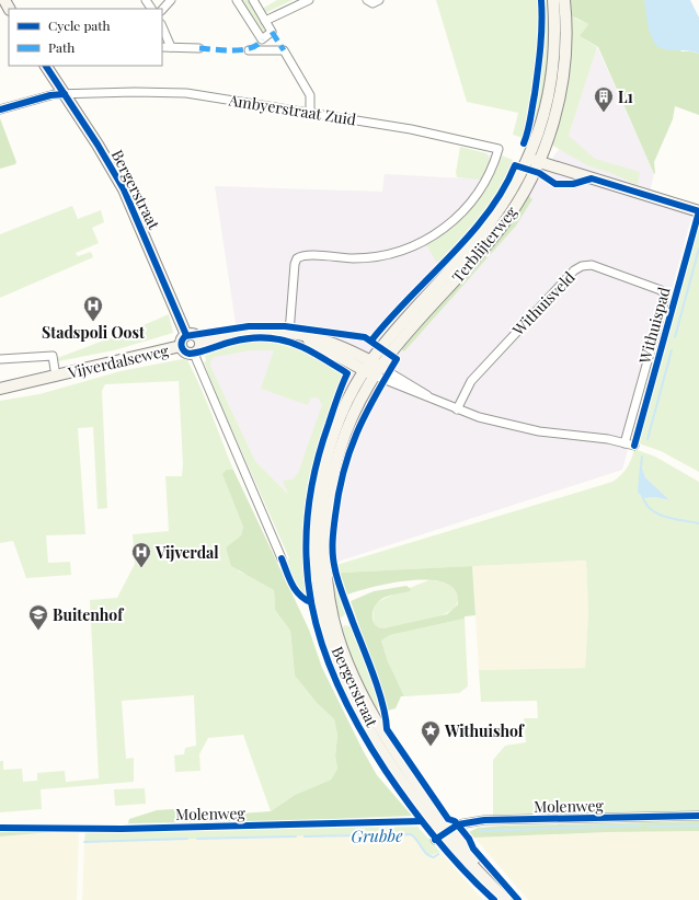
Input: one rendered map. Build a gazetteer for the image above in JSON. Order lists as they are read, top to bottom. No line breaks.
{"streets":{"main road":["Bergerstraat","Terblijterweg","Vijverdalseweg"],"street":["Ambyerstraat Zuid","Withuisveld","Molenweg"],"cycle path":["Withuispad"]},"crossings":[["Ambyerstraat Zuid","Bergerstraat"],["Bergerstraat","Terblijterweg"],["Bergerstraat","Vijverdalseweg"],["Bergerstraat","Molenweg"]],"water":["Grubbe"],"places":{"building":["L1"],"hospital":["Stadspoli Oost","Vijverdal"],"school or university":["Buitenhof"],"place":["Withuishof"]},"legend":["Cycle path","Path"]}
